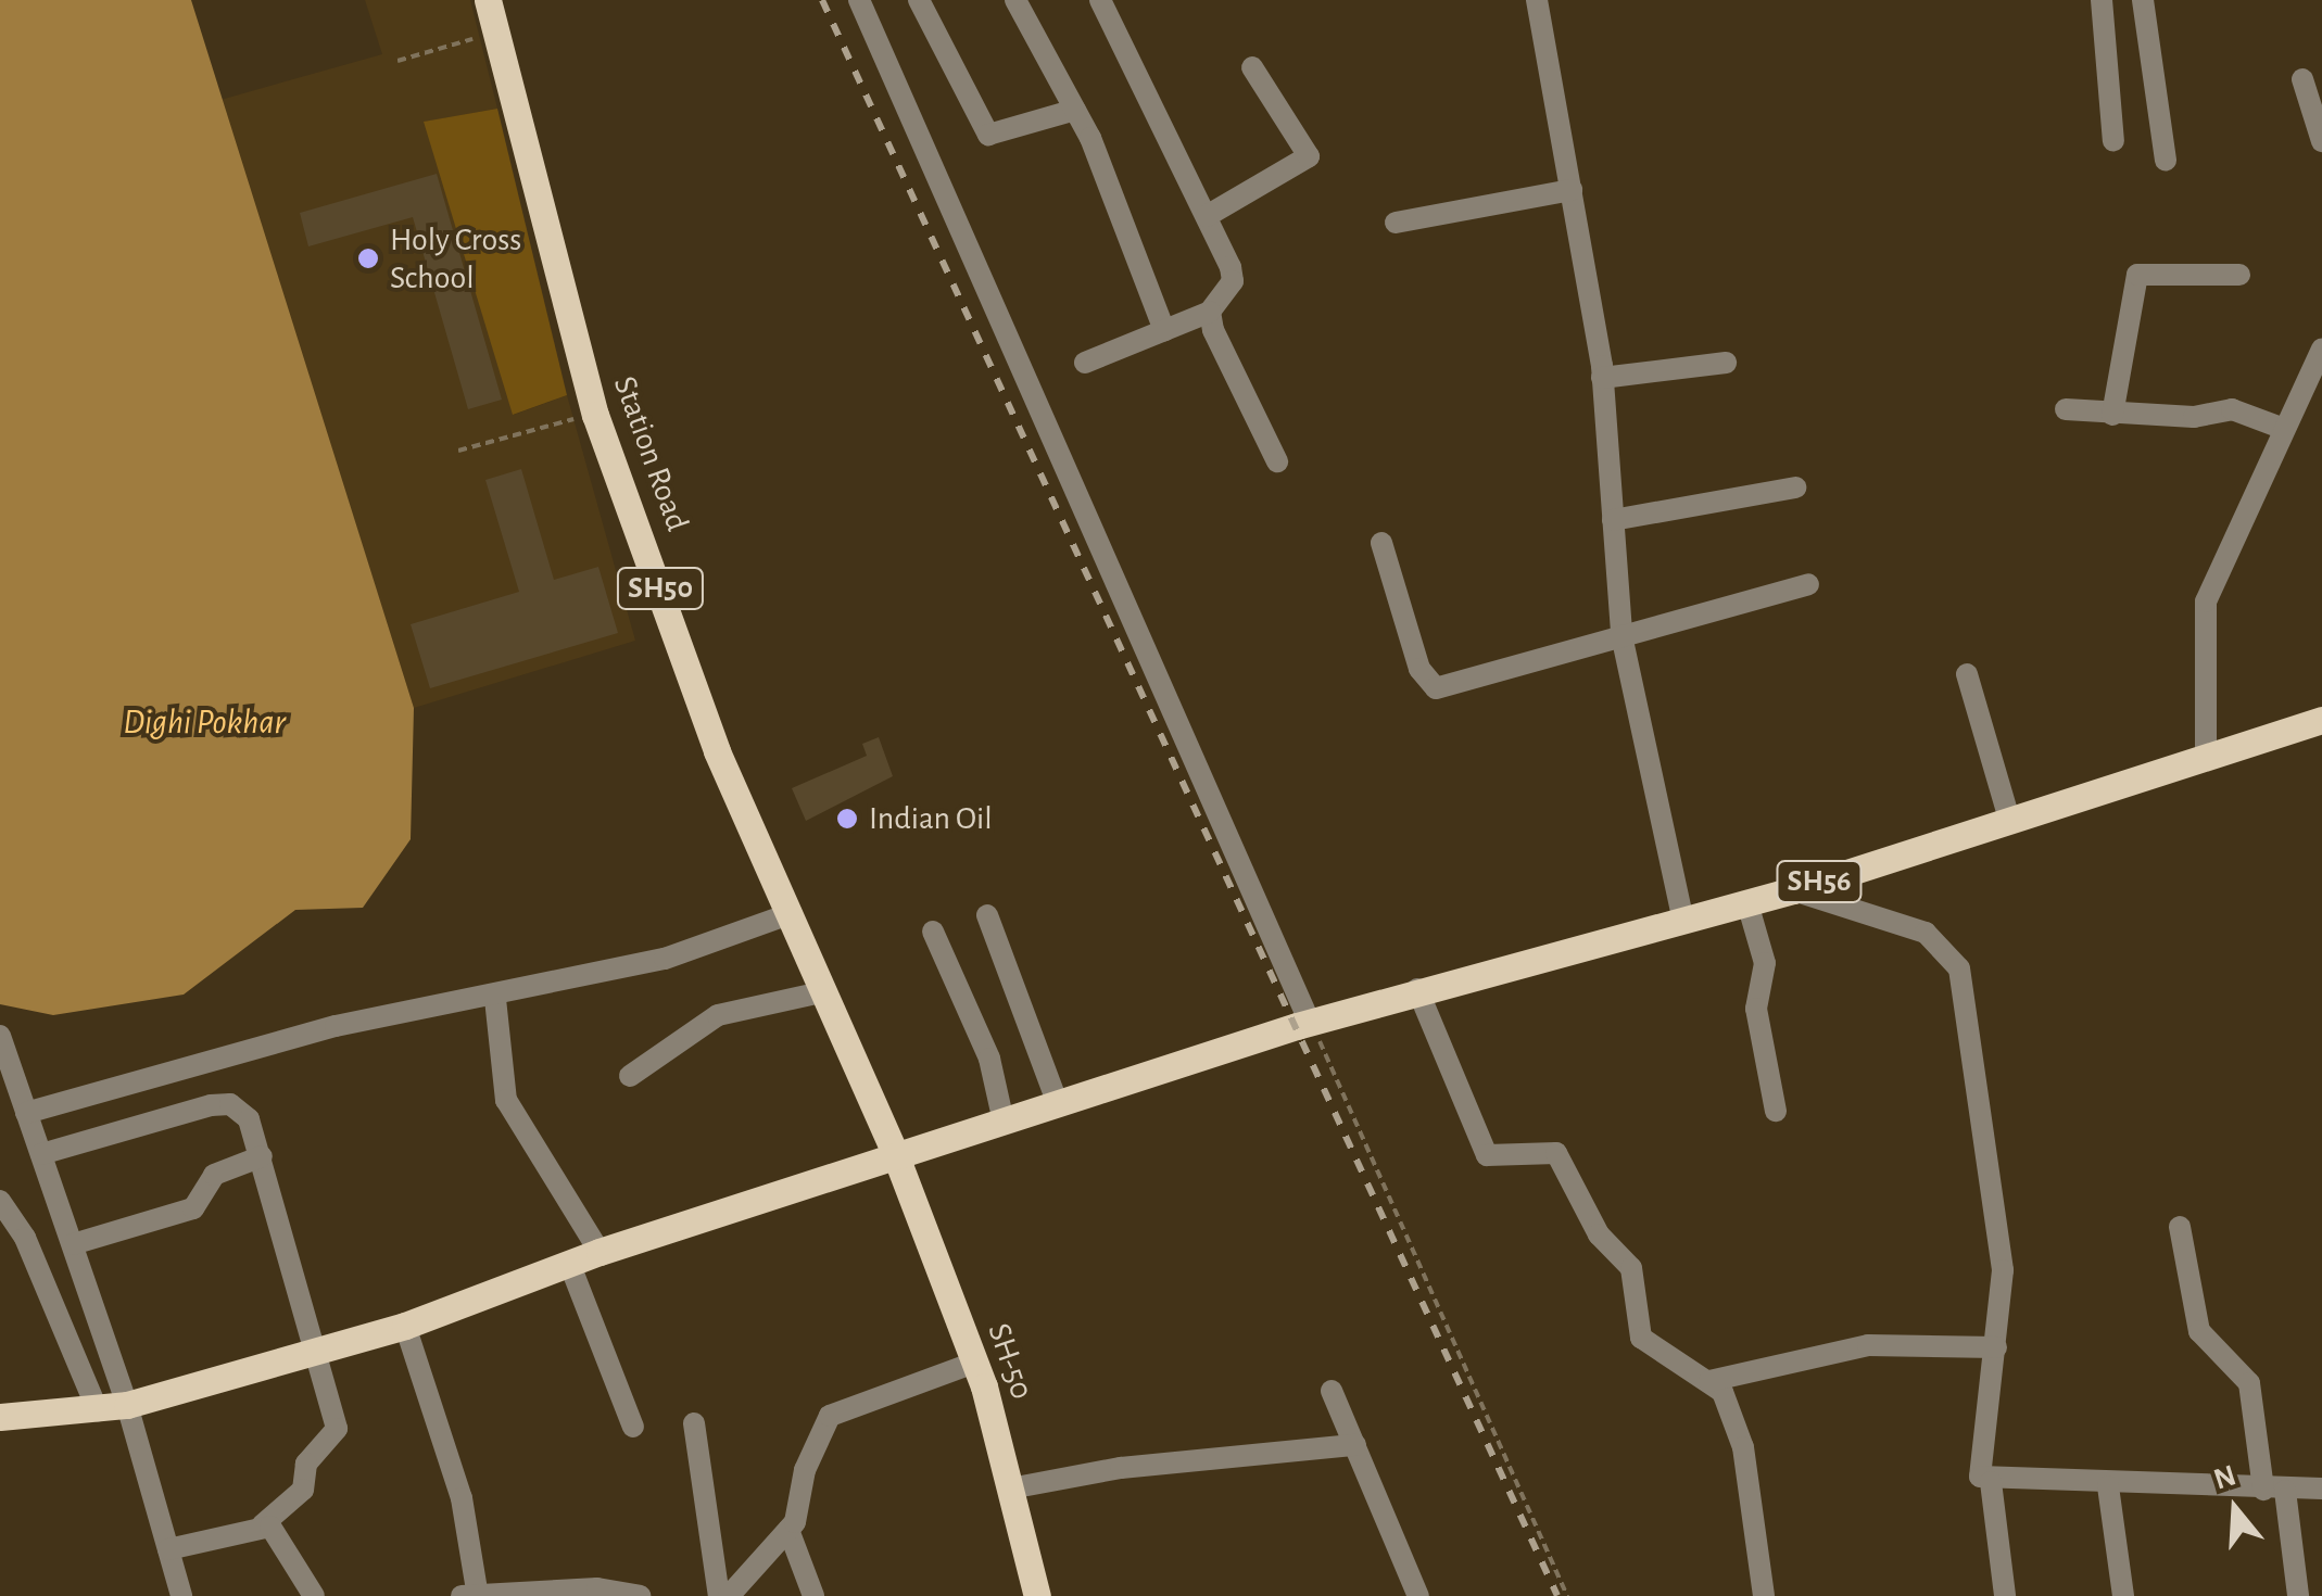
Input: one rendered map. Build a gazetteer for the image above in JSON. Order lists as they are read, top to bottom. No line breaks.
{"streets":{"main road":["Station Road","SH50","SH56","SH-50"]},"crossings":[["Station Road","SH56"],["Station Road","SH-50"],["SH56","SH-50"]],"water":["Dighi Pokhar"],"places":["Holy Cross School","Indian Oil"],"north":"top"}
